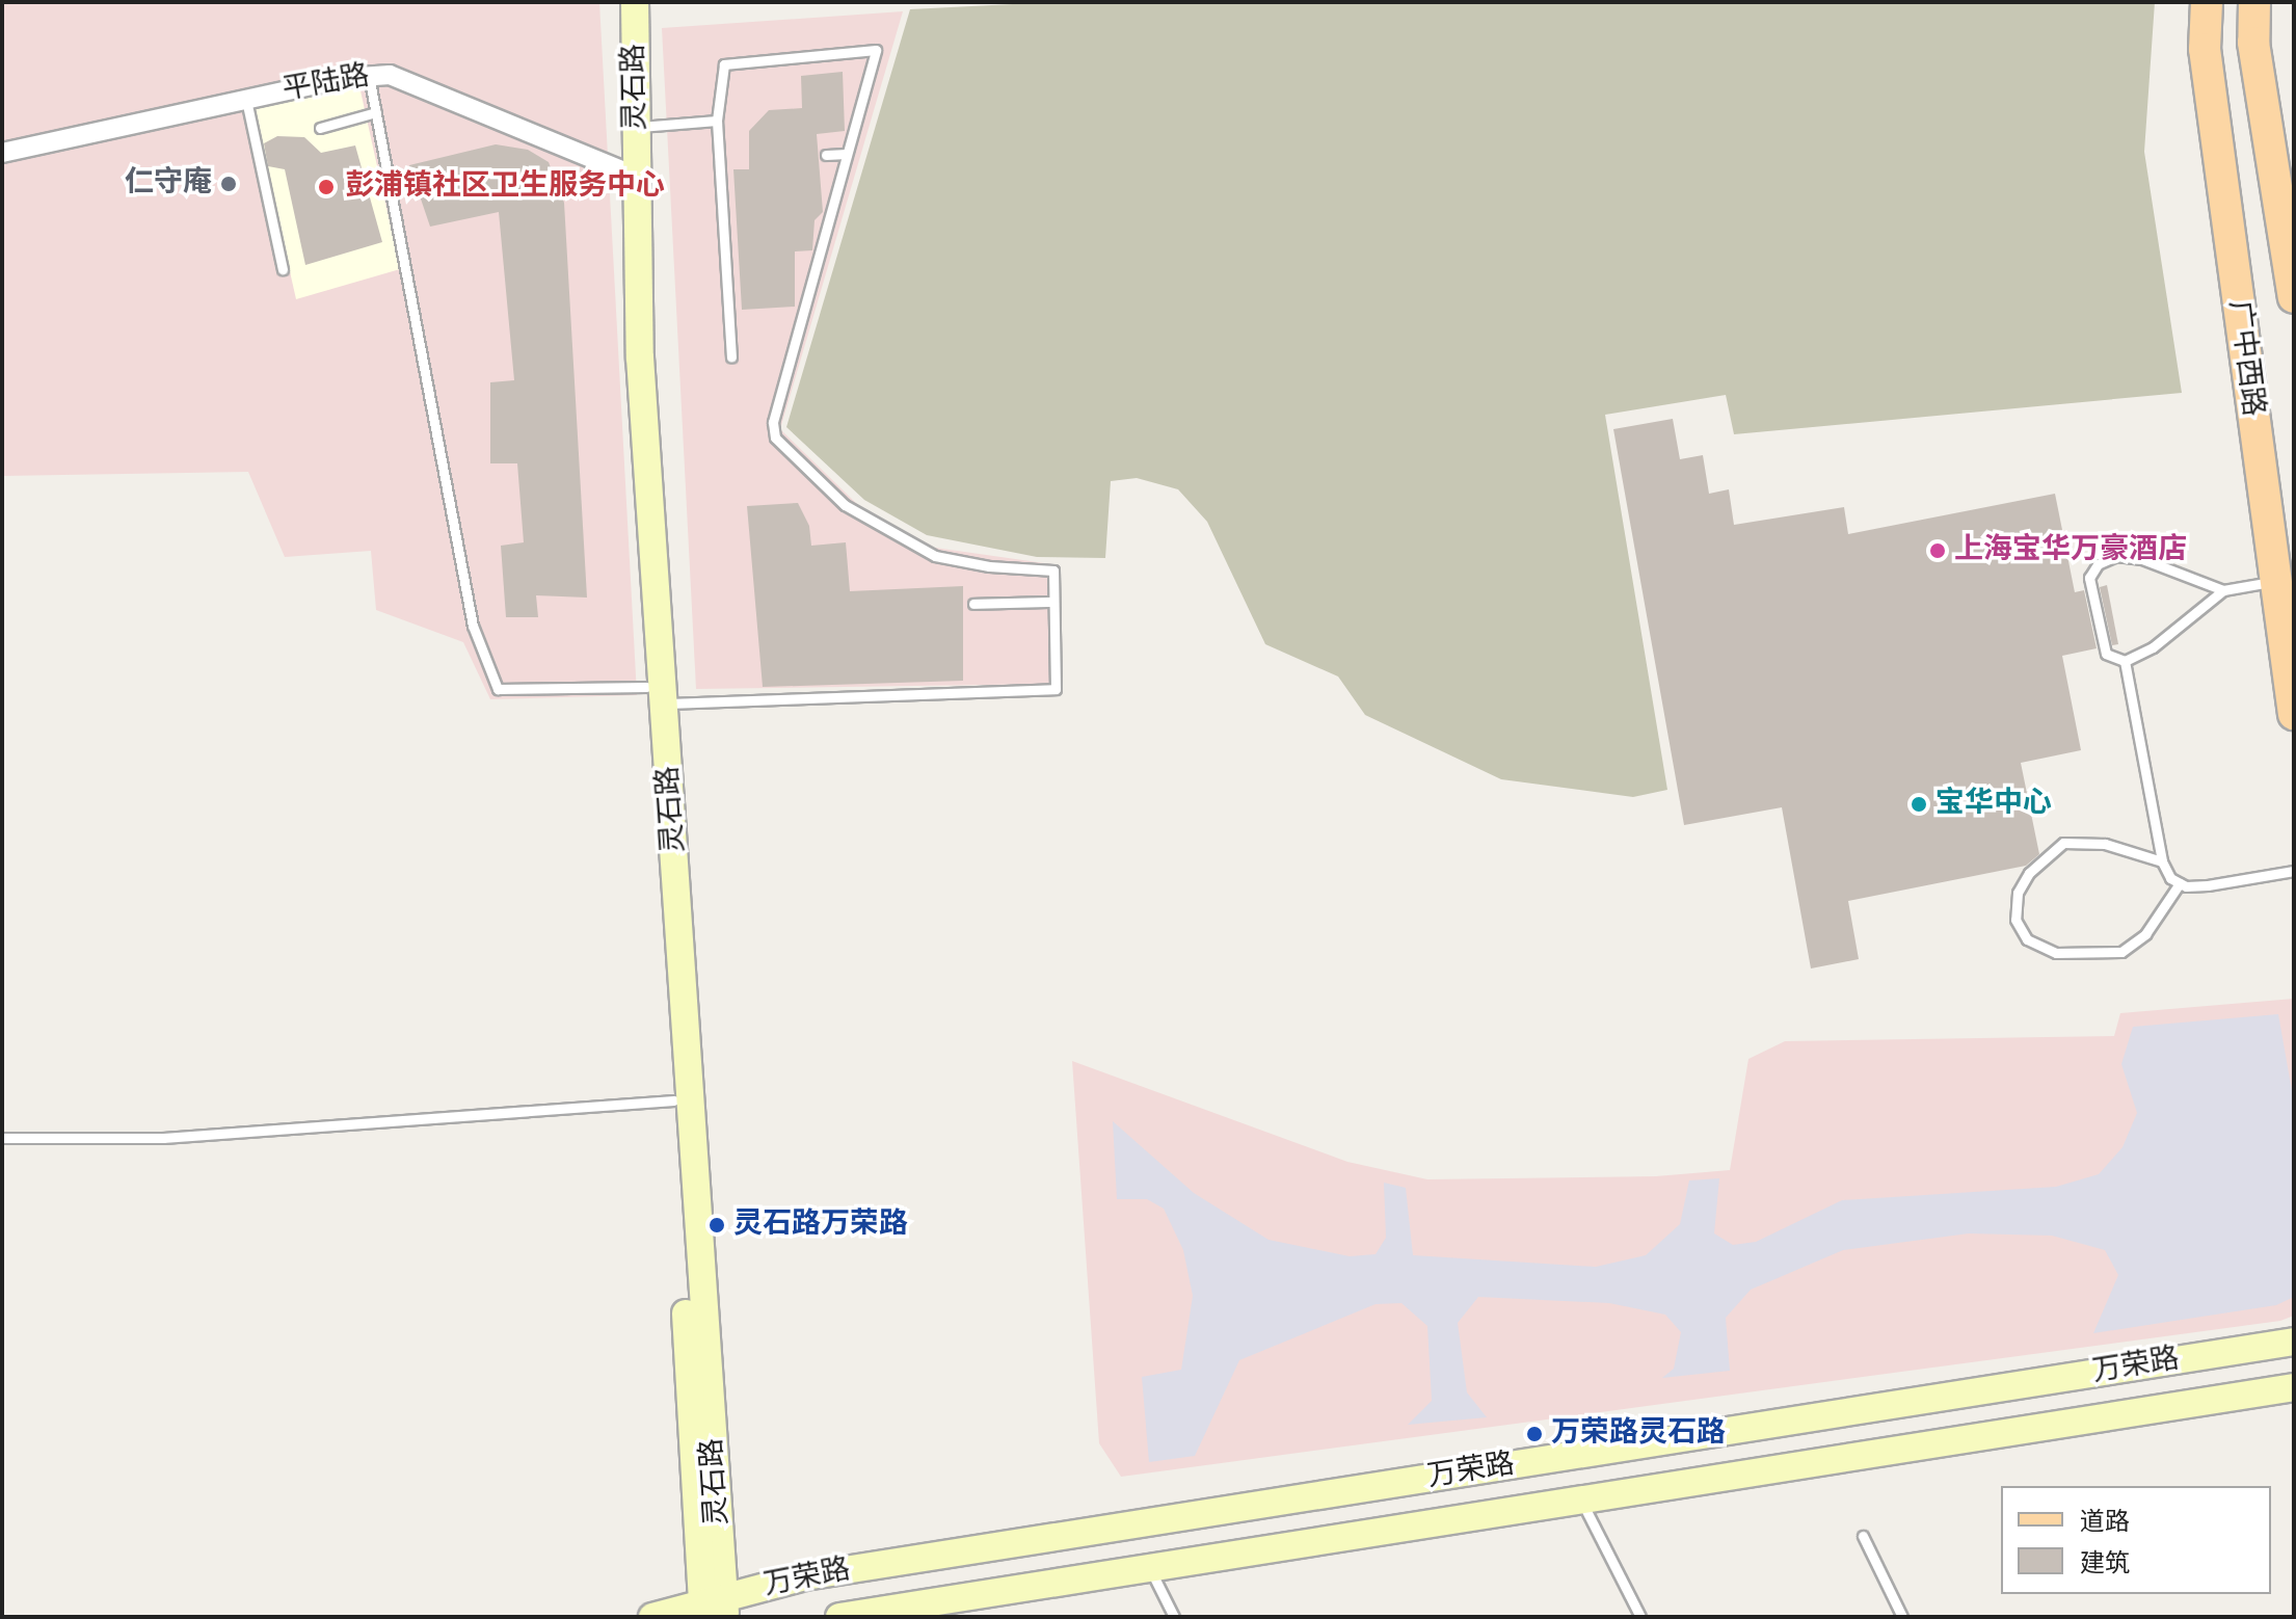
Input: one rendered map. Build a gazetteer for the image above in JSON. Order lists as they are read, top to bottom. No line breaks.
{"streets":{"main road":["灵石路","广中西路","万荣路"],"street":["平陆路"]},"crossings":[["平陆路","灵石路"],["灵石路","万荣路"]],"places":["仁守庵","彭浦镇社区卫生服务中心","上海宝华万豪酒店","宝华中心","灵石路万荣路","万荣路灵石路"],"legend":["道路","建筑"]}
